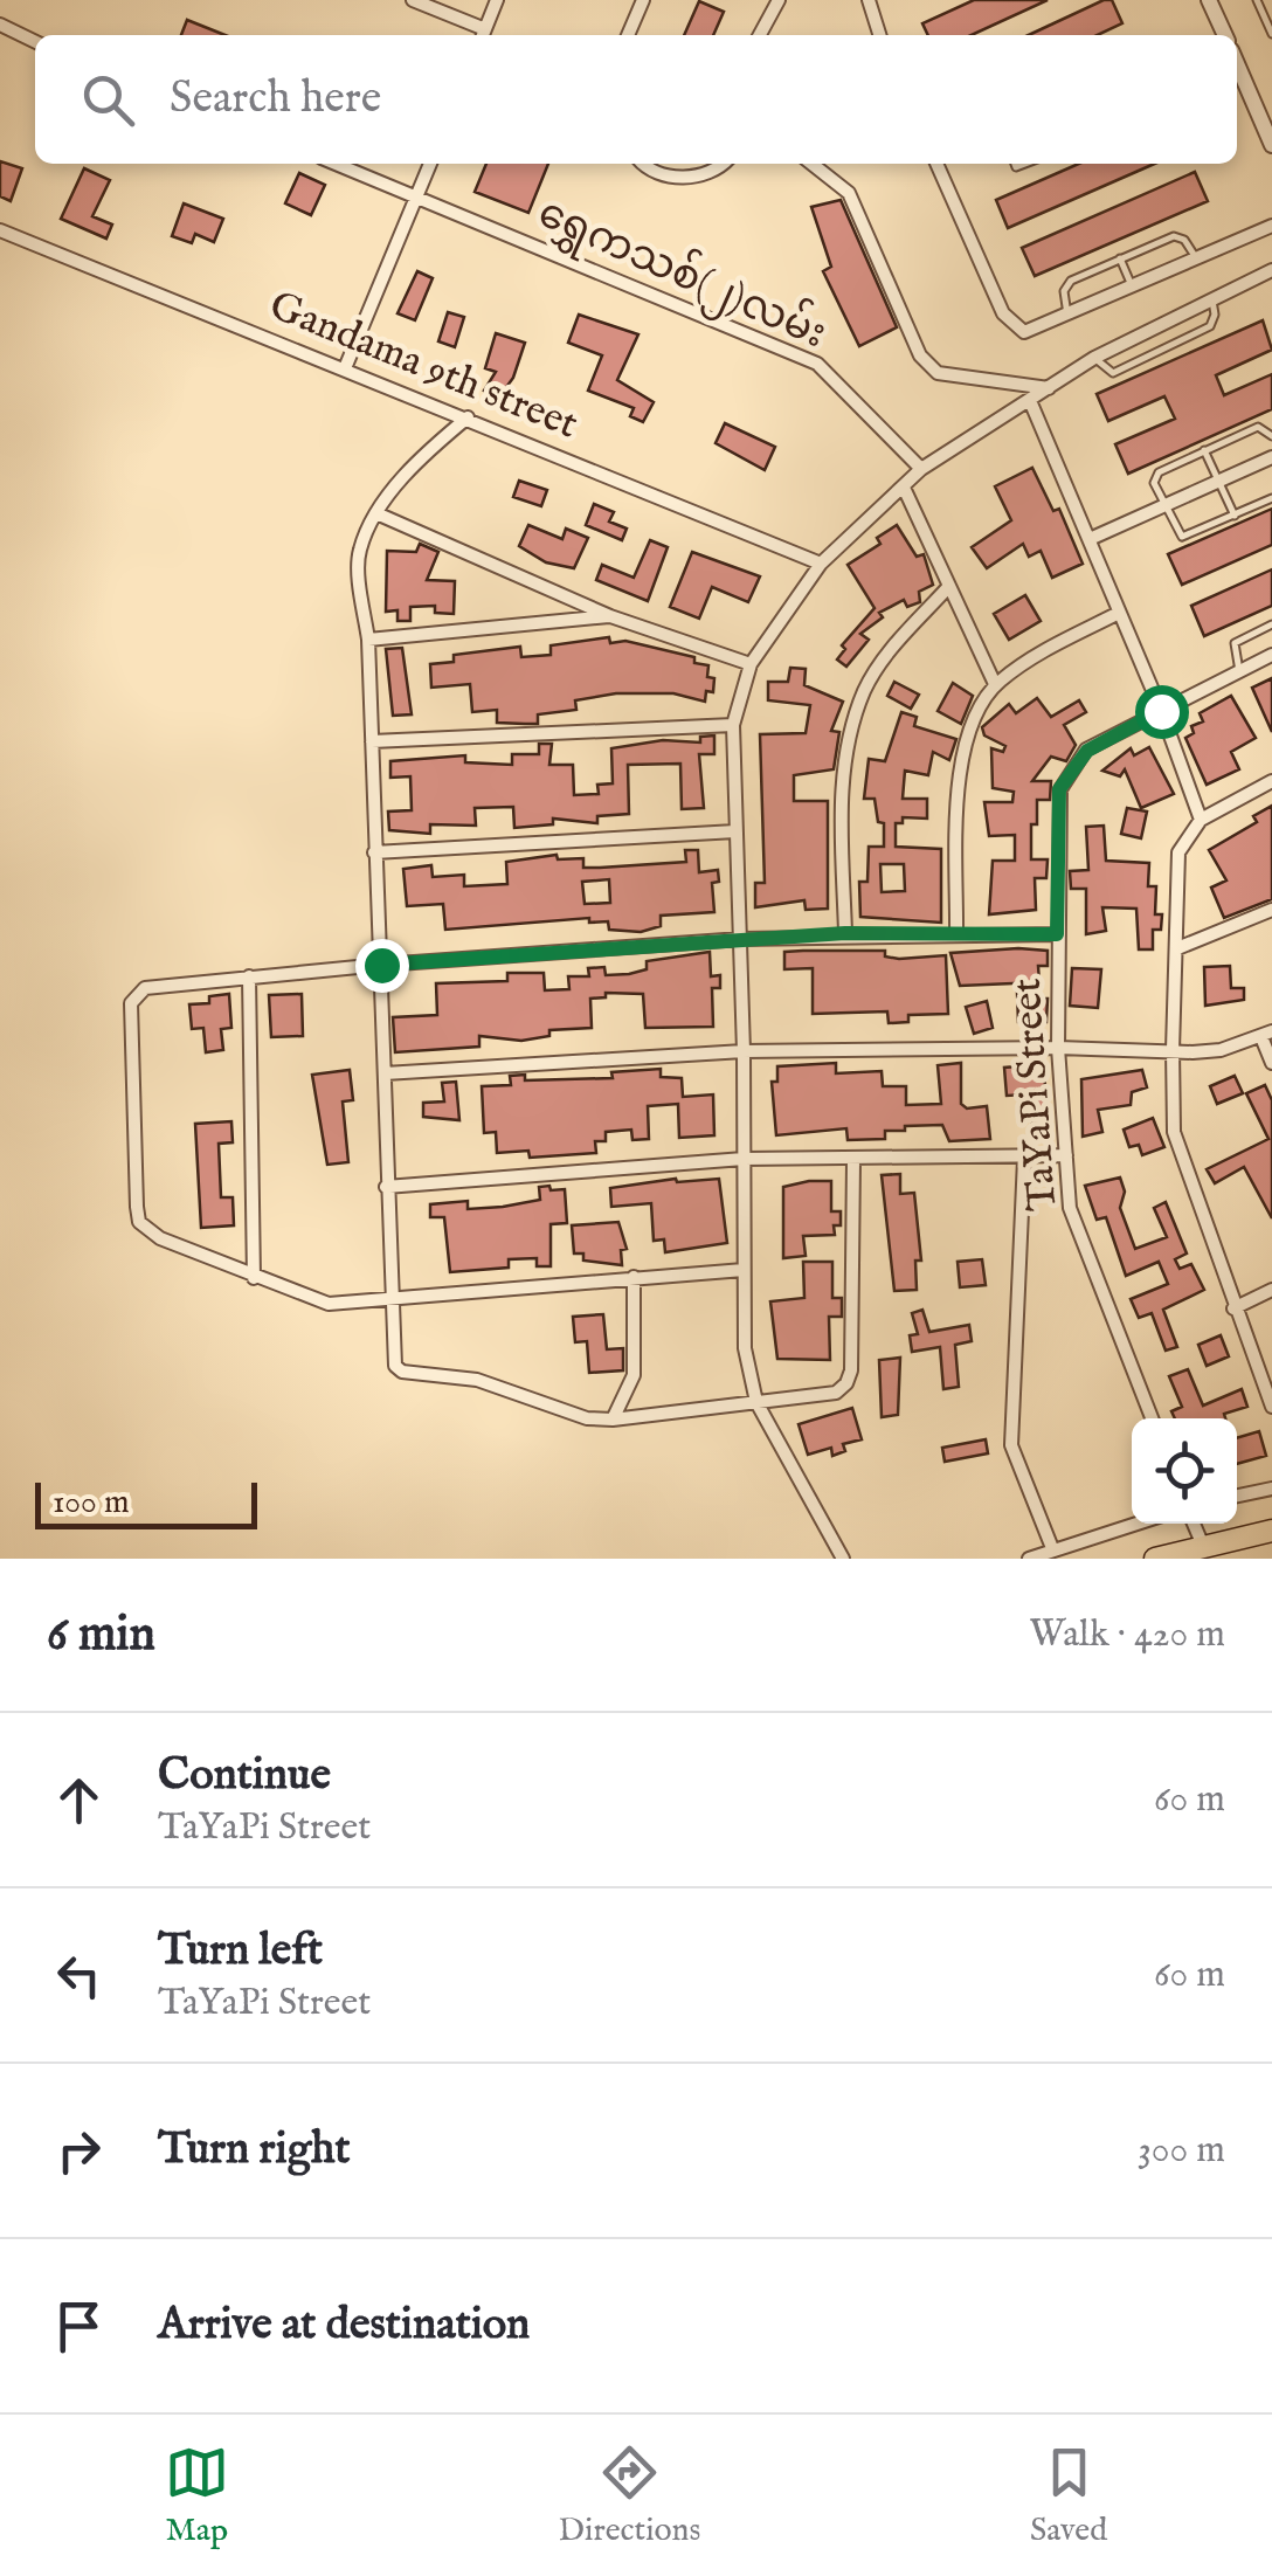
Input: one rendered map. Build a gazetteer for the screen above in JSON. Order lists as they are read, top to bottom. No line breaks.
{"streets":{"street":["ရွှေကသစ်(၂)လမ်း","Gandama 9th street","TaYaPi Street"]},"scale_bar":"100 m","page":{"search":"Search here","scale":"100 m","heading":["6 min","Walk · 420 m"],"list":[["Continue","TaYaPi Street","60 m"],["Turn left","TaYaPi Street","60 m"],["Turn right","300 m"],"Arrive at destination"],"nav":["Map","Directions","Saved"]}}
